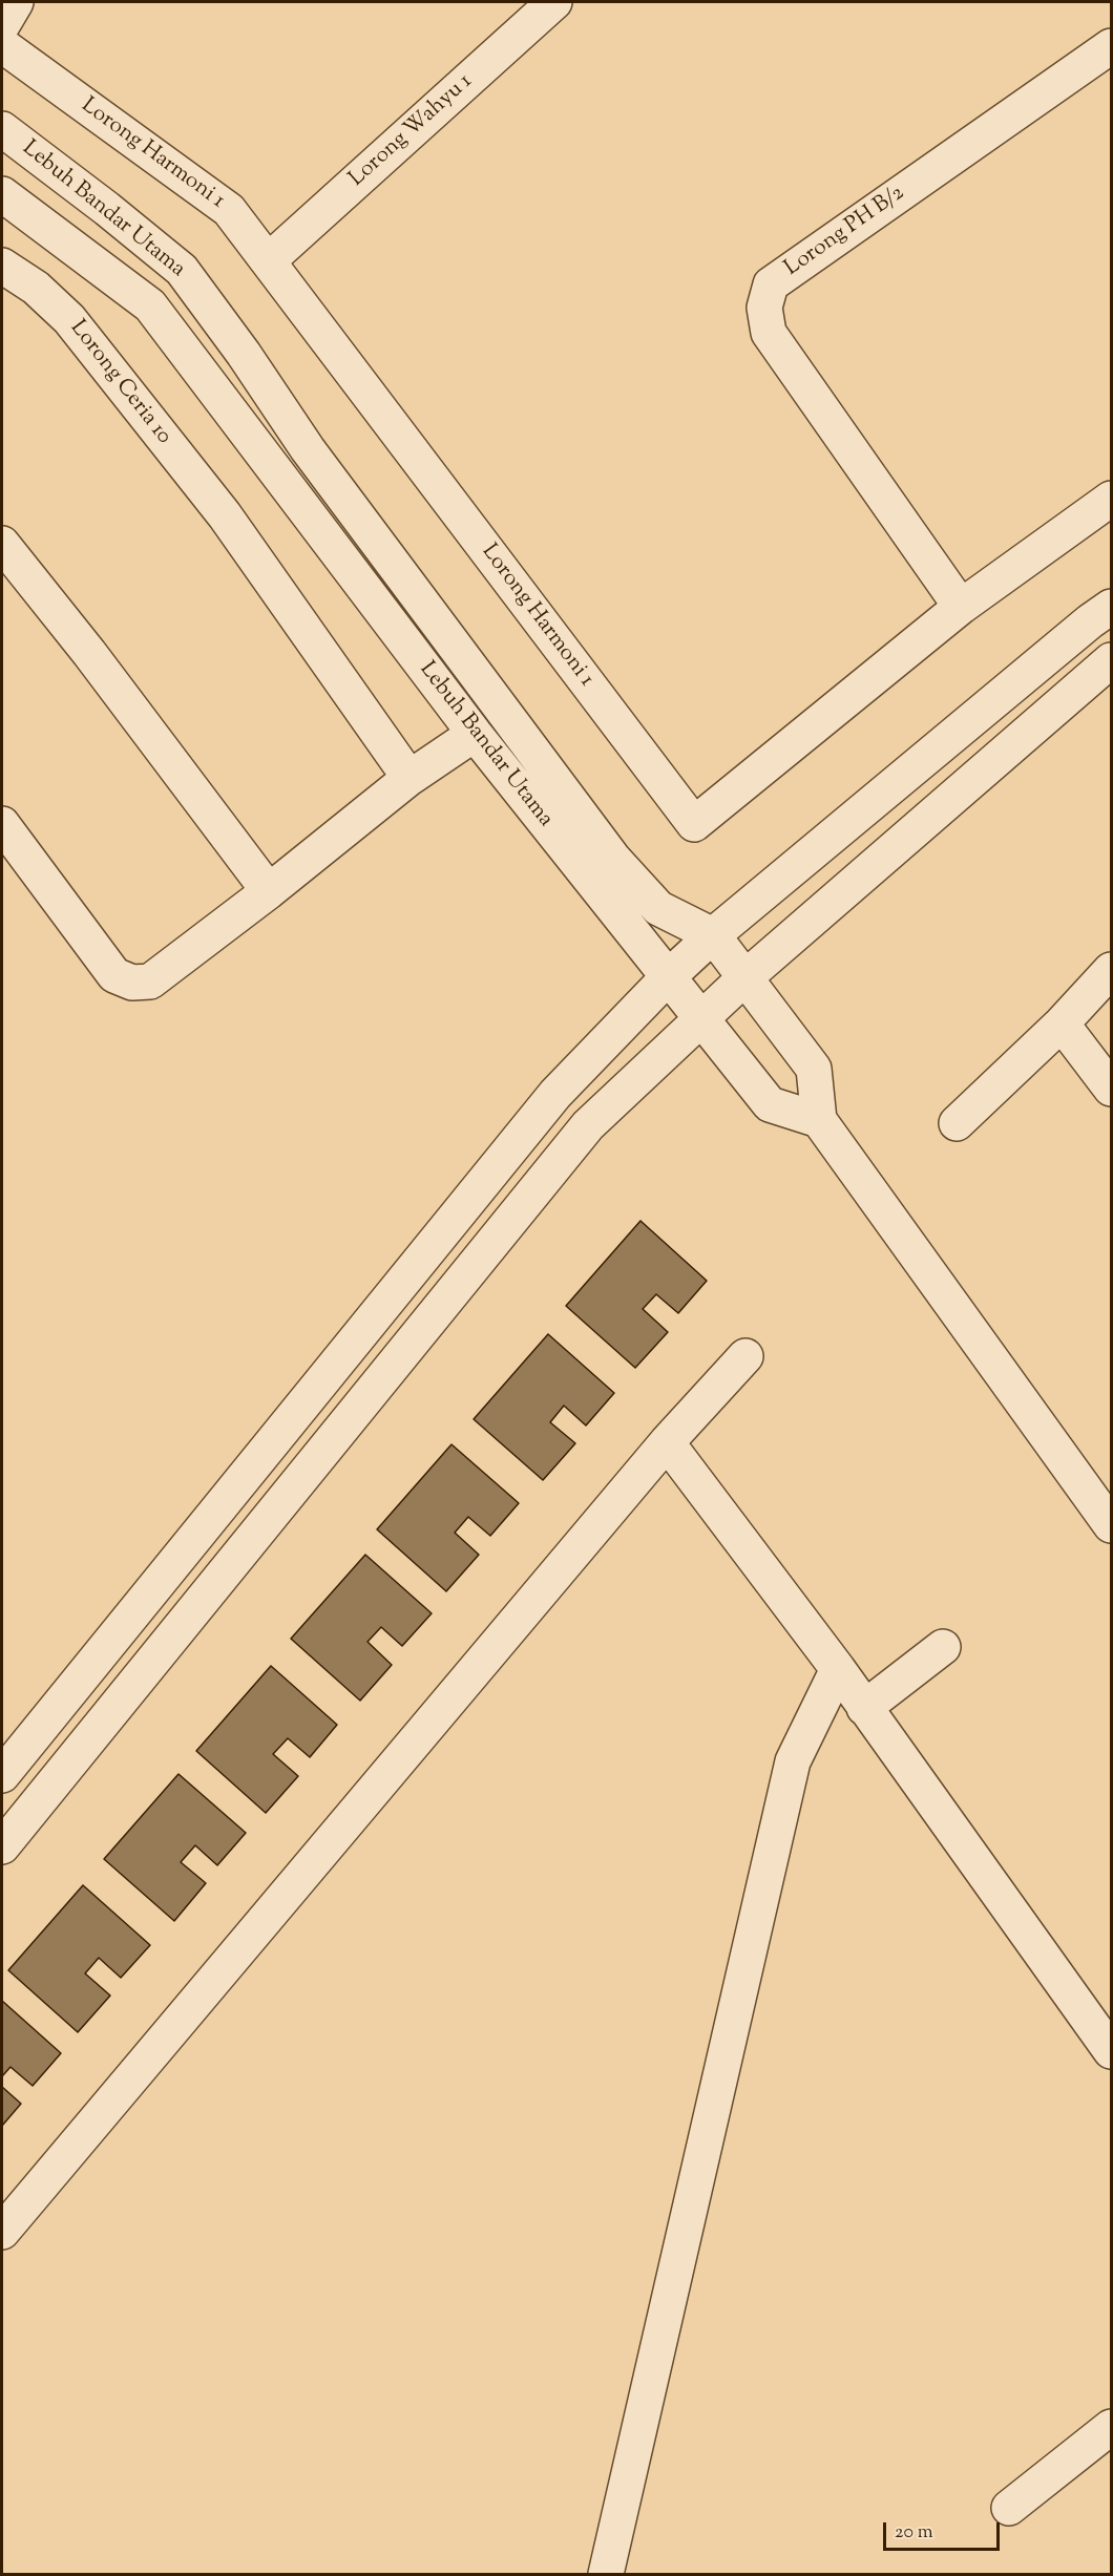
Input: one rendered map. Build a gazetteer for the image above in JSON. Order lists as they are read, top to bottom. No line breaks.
{"streets":{"street":["Lorong Wahyu 1","Lorong Harmoni 1","Lebuh Bandar Utama","Lorong PH B/2","Lorong Ceria 10"]},"crossings":[["Lorong Wahyu 1","Lorong Harmoni 1"],["Lorong Harmoni 1","Lorong PH B/2"]],"scale_bar":"20 m"}
